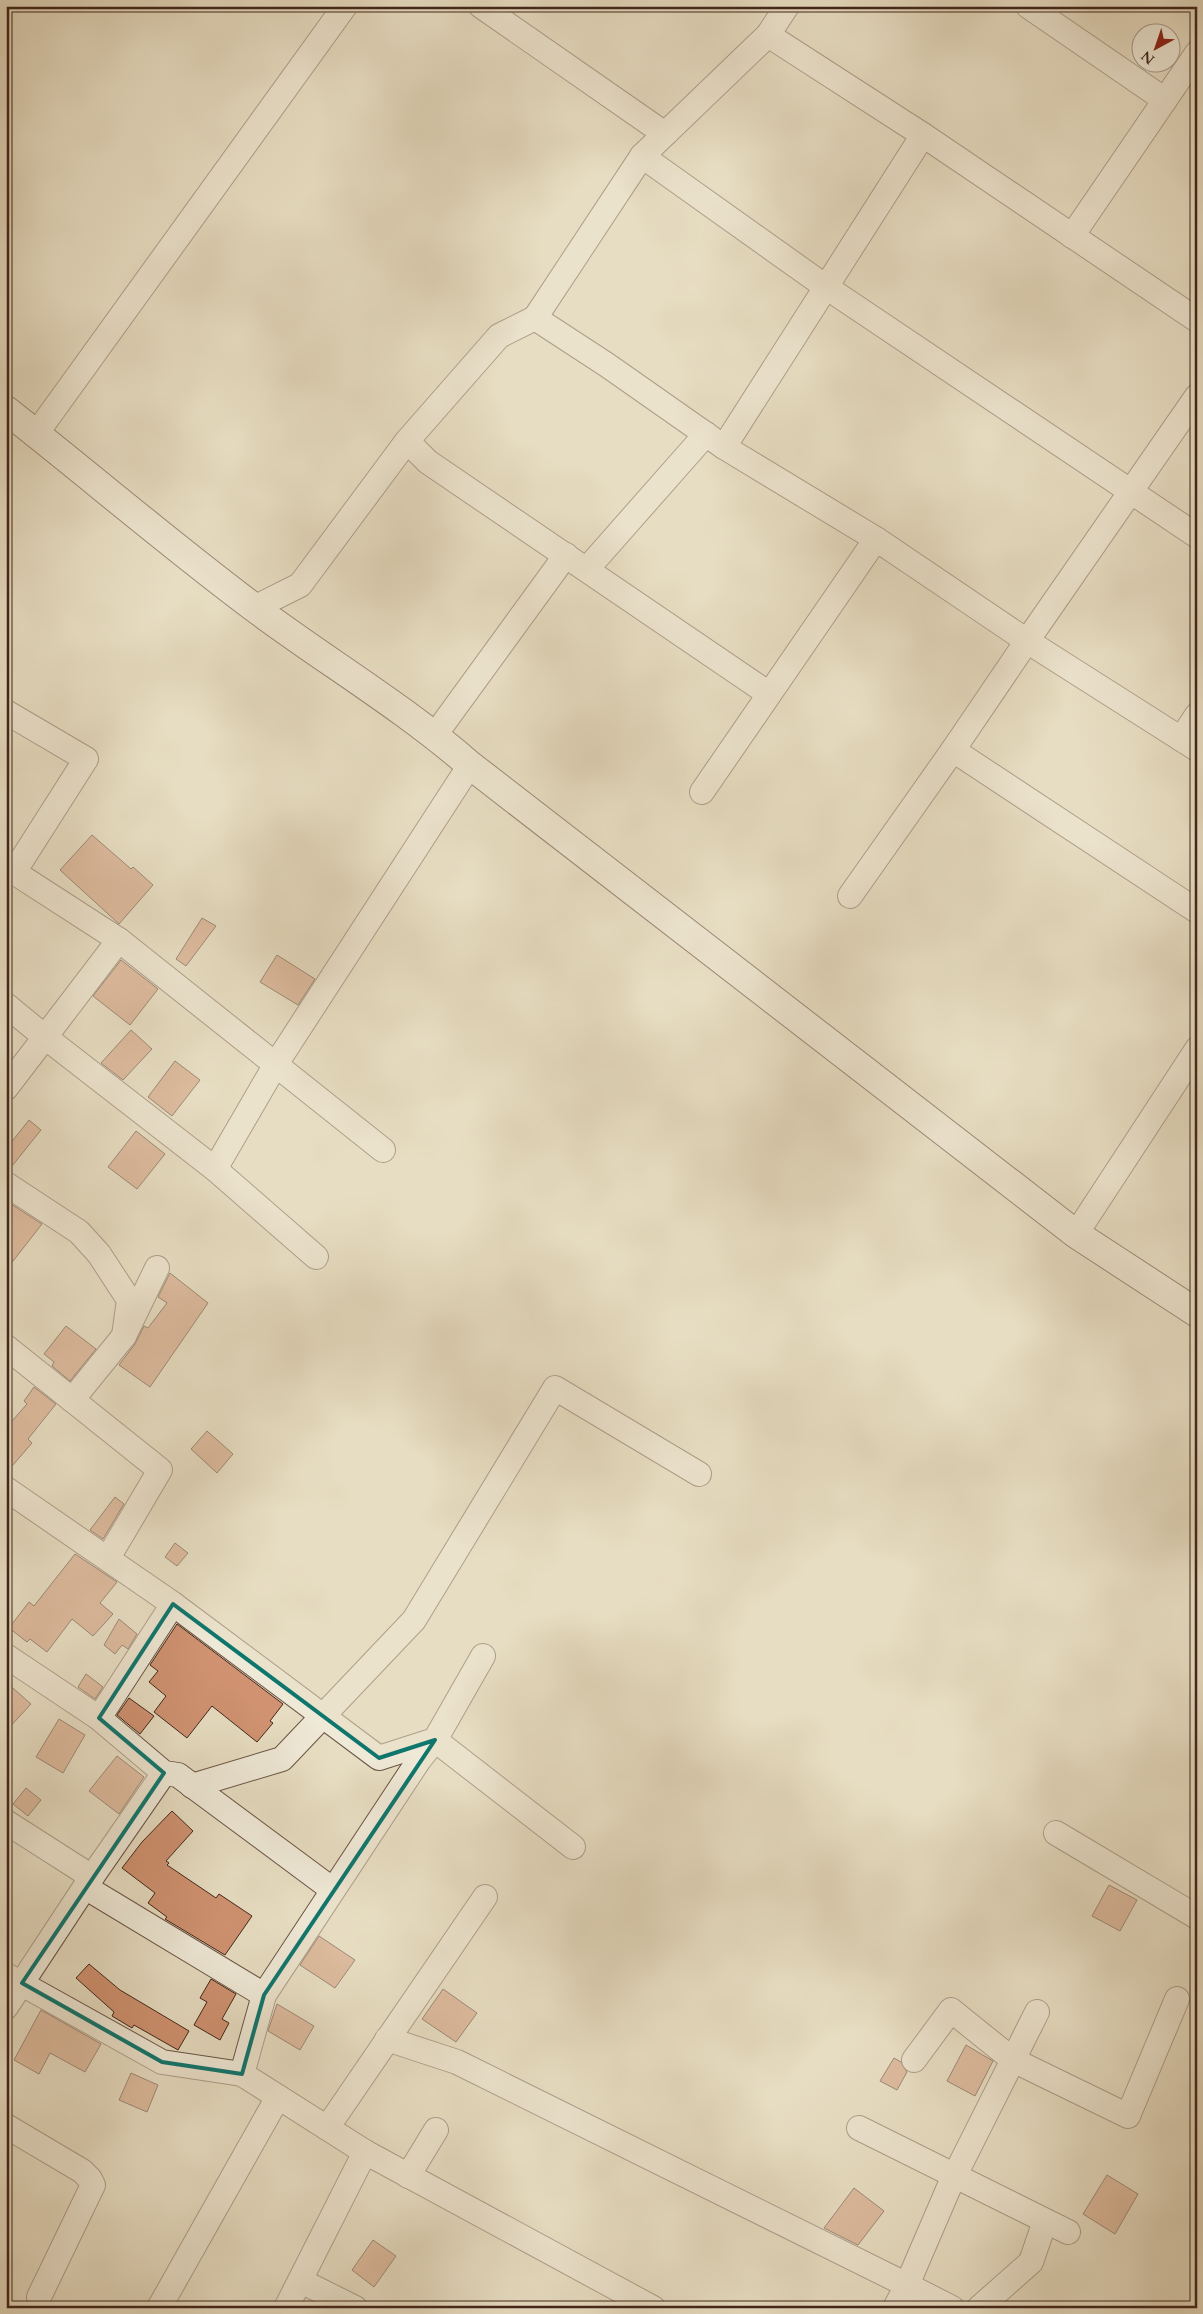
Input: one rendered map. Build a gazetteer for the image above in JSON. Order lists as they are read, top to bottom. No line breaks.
{"north":"bottom left"}
